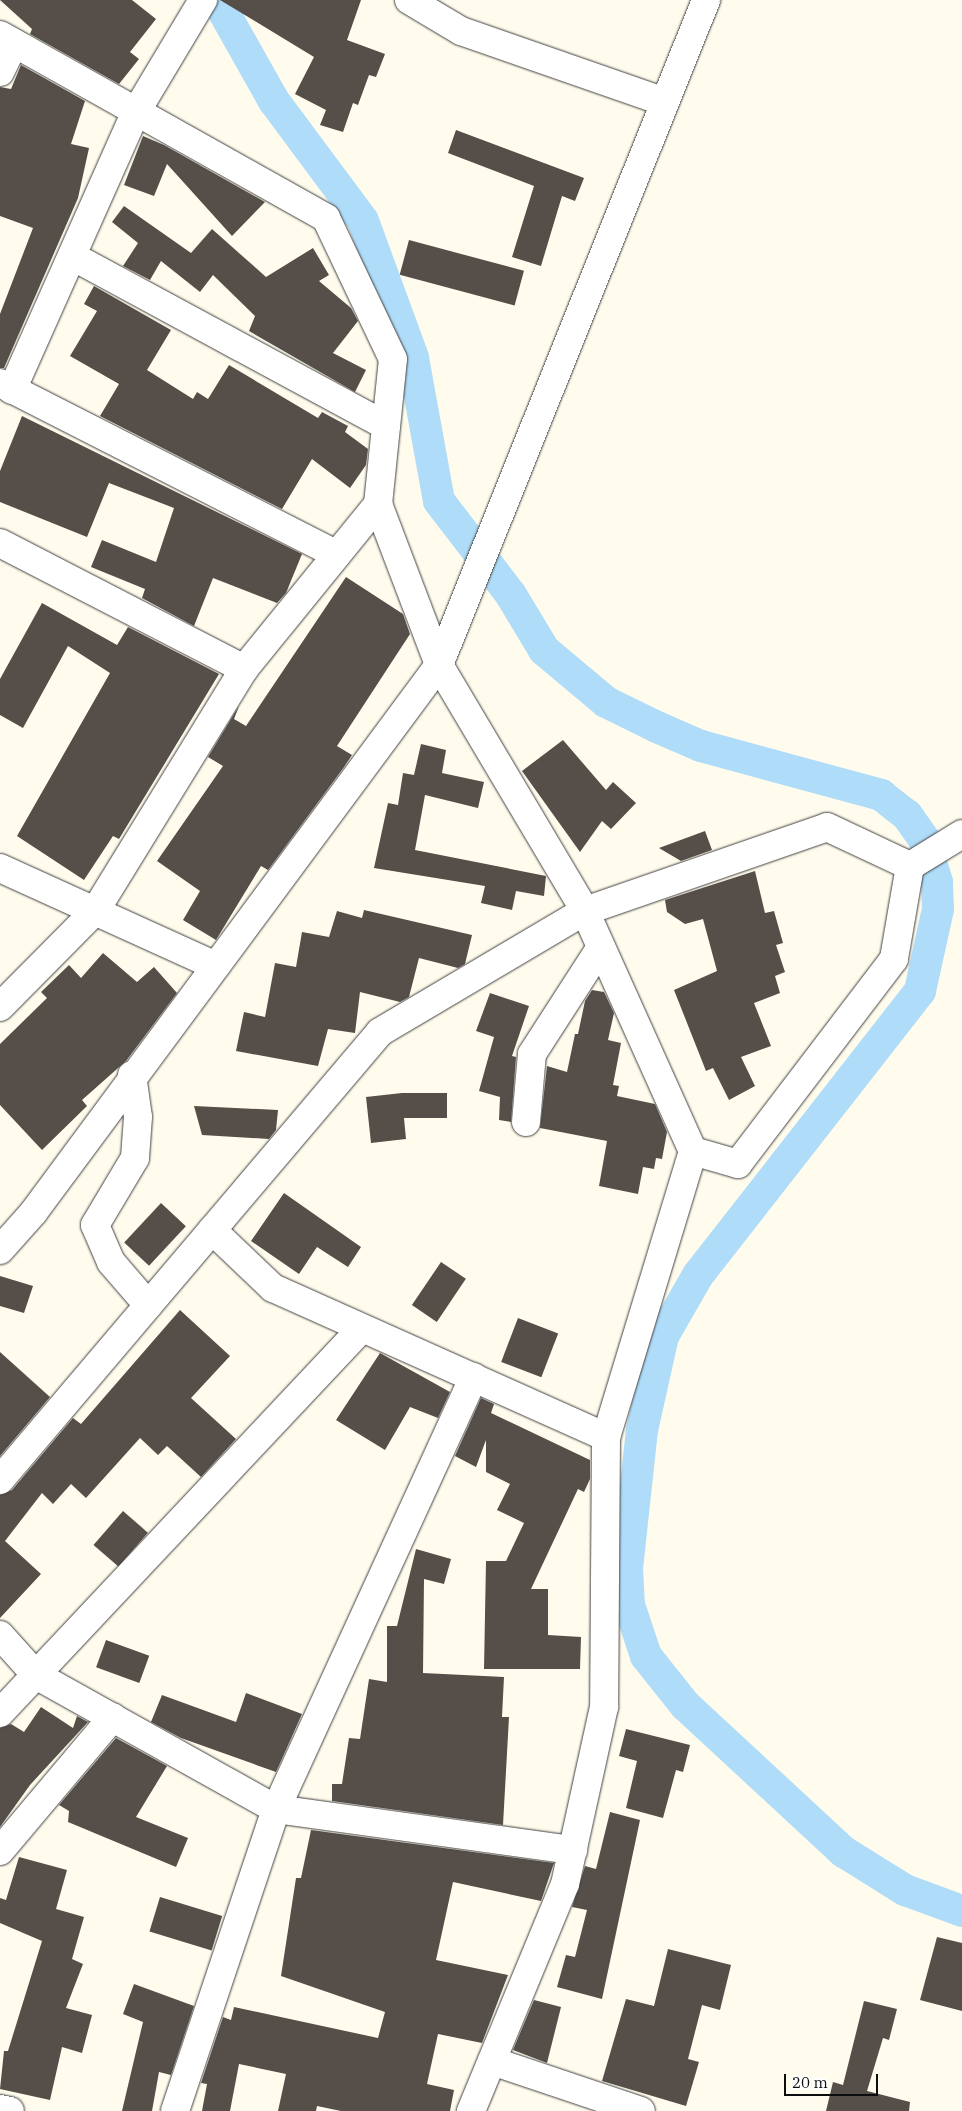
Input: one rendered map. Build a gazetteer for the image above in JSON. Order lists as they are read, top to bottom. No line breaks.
{"scale_bar":"20 m"}
